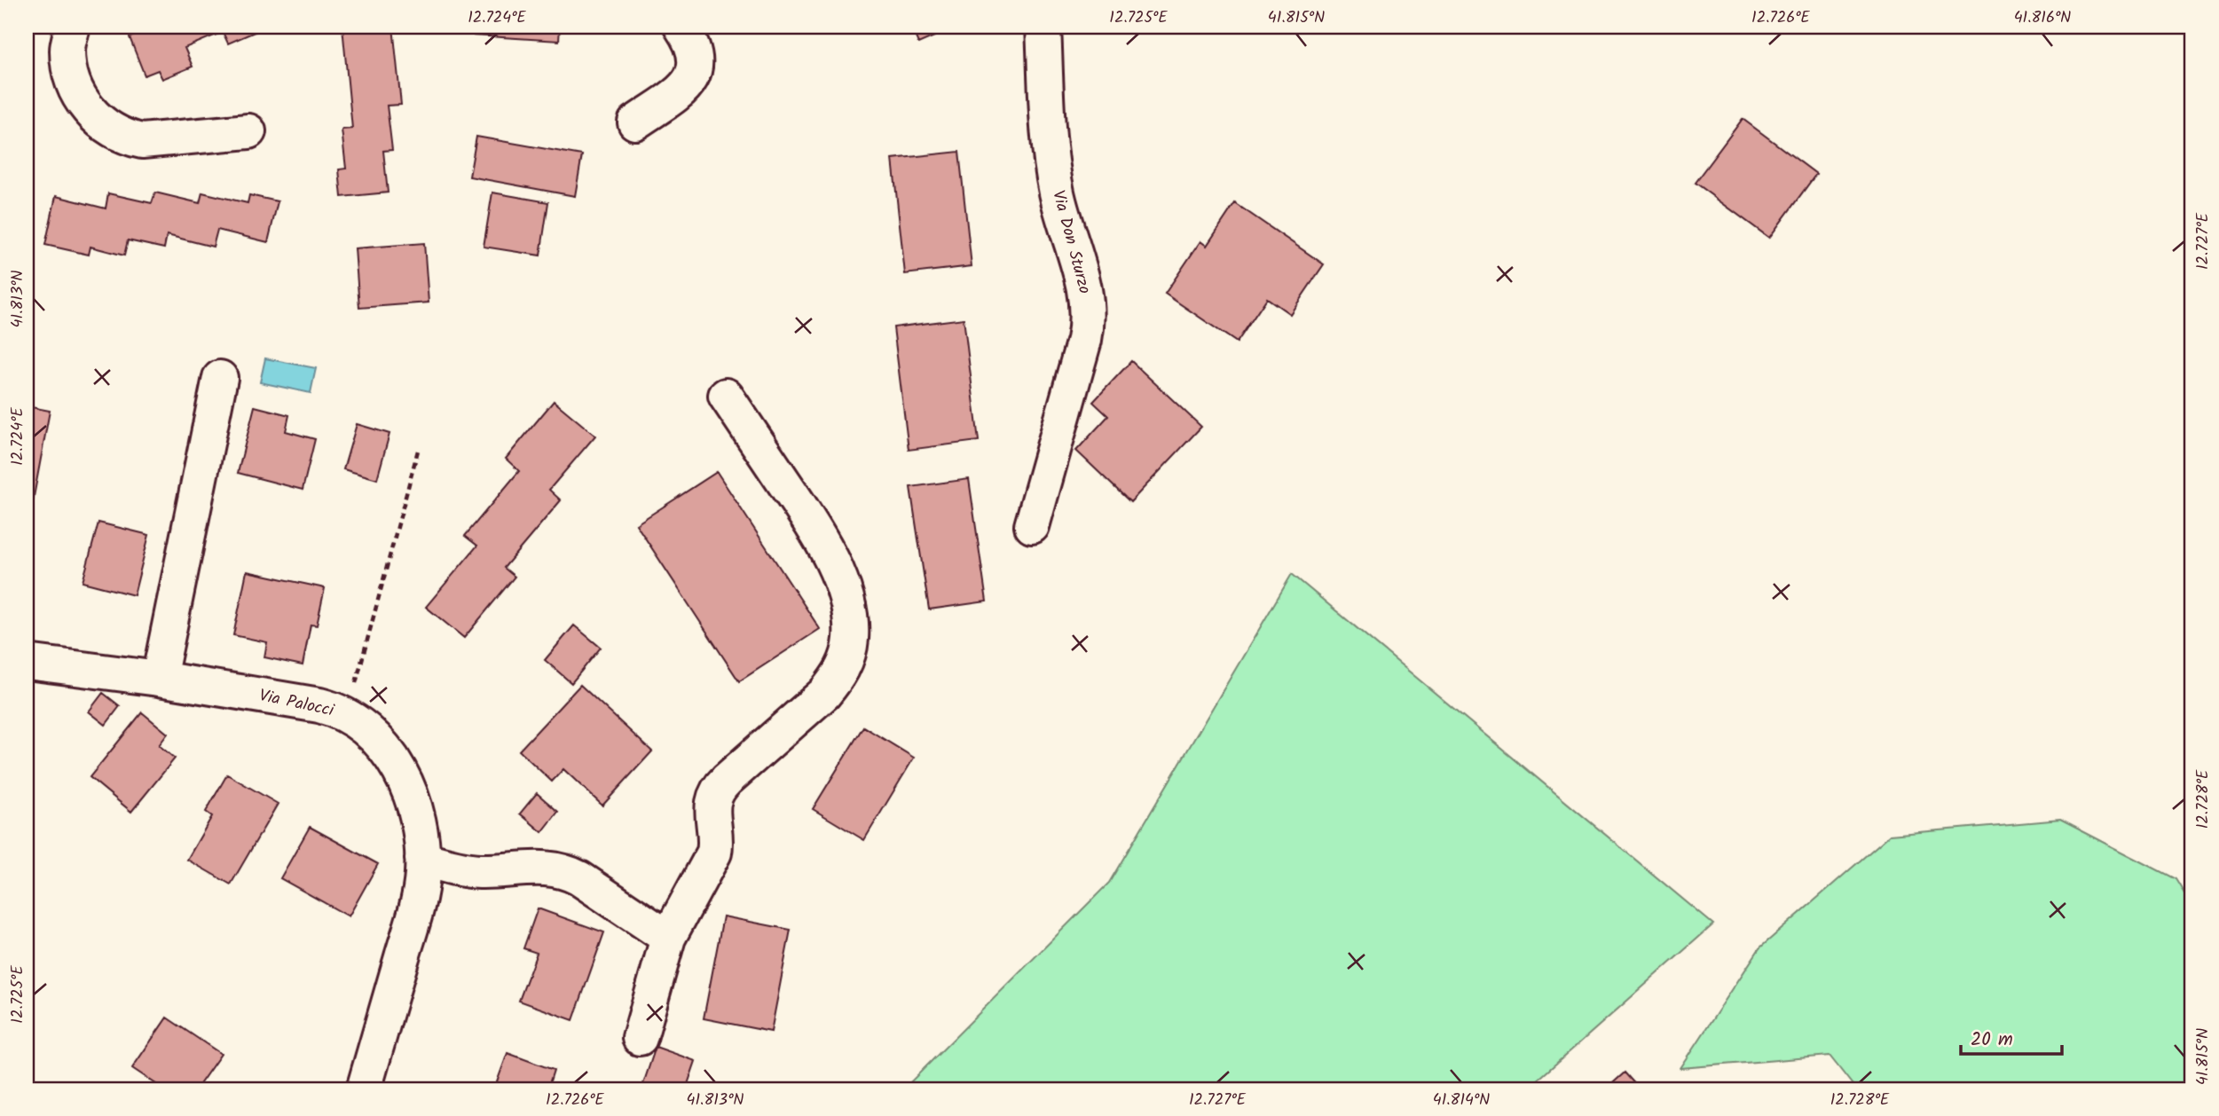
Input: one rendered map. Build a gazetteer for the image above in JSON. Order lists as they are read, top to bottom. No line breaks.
{"streets":{"street":["Via Don Sturzo","Via Palocci"]},"scale_bar":"20 m","coordinates":["12.724°E","12.725°E","41.815°N","12.726°E","41.816°N","12.727°E","41.813°N","12.728°E","41.814°N"]}
